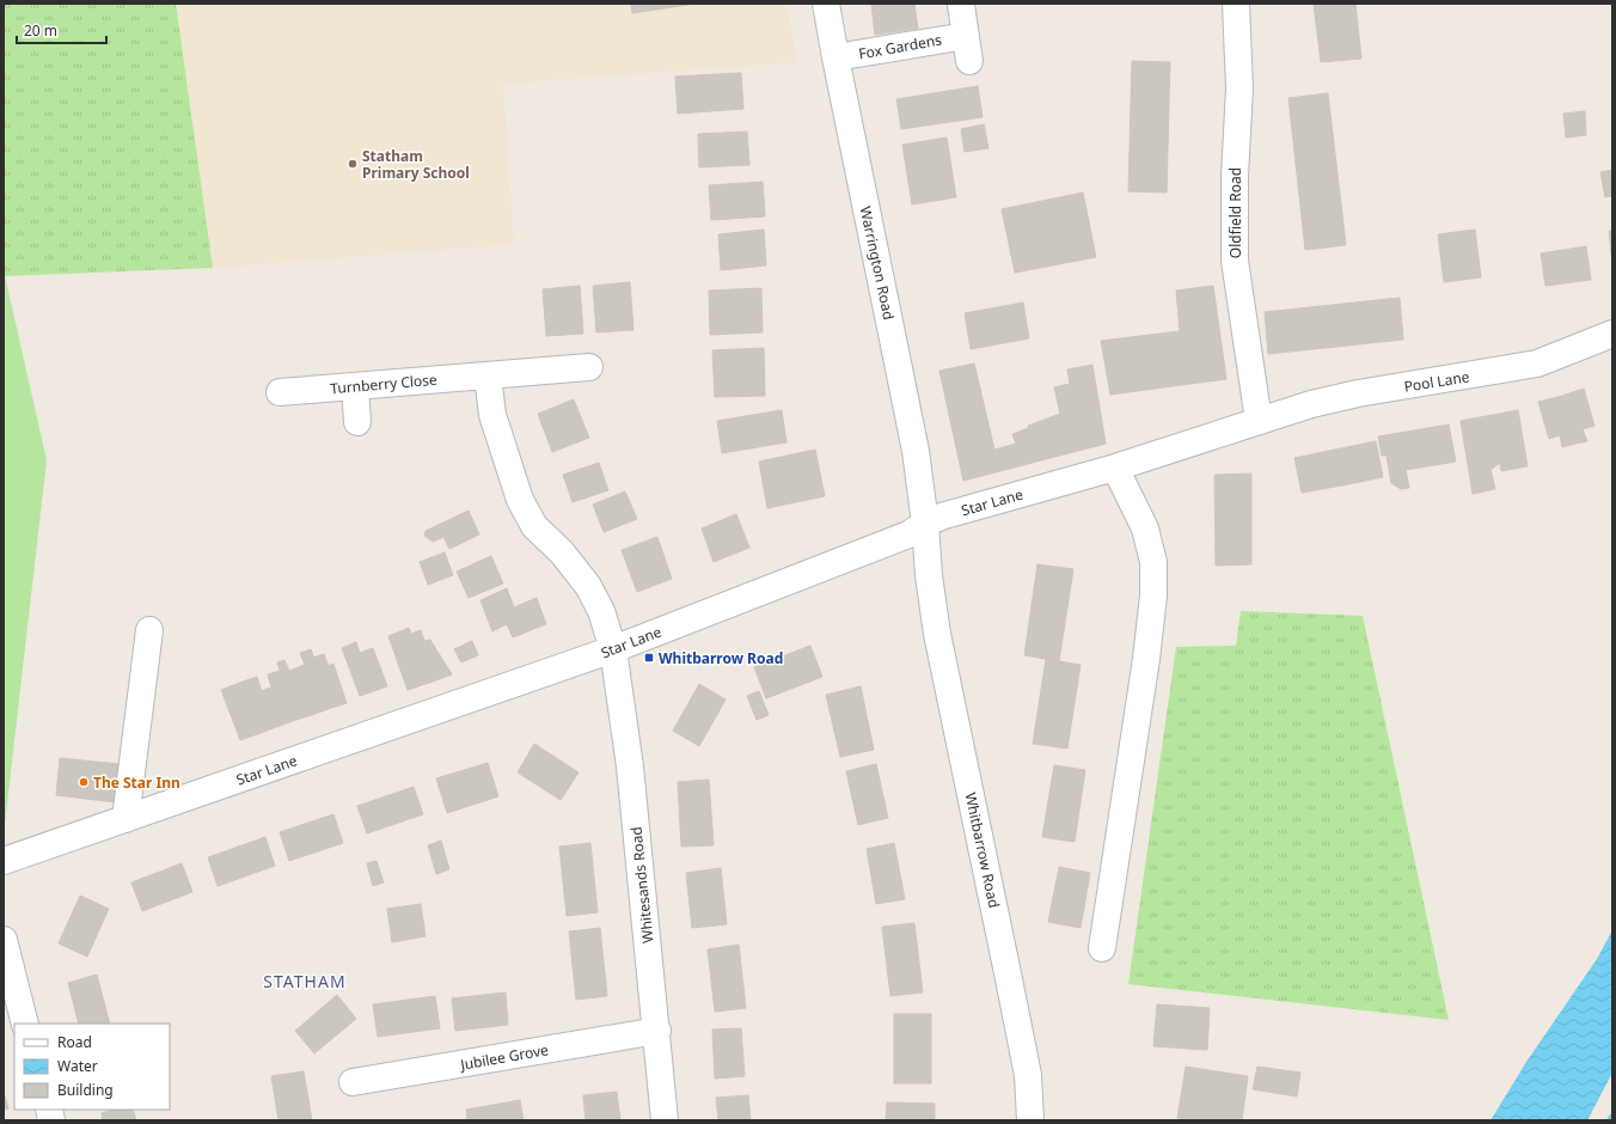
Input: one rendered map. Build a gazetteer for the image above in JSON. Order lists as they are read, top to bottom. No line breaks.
{"streets":{"street":["Fox Gardens","Oldfield Road","Warrington Road","Pool Lane","Turnberry Close","Star Lane","Whitbarrow Road","Whitesands Road","Jubilee Grove"]},"crossings":[["Fox Gardens","Warrington Road"],["Oldfield Road","Pool Lane"],["Oldfield Road","Star Lane"],["Warrington Road","Star Lane"],["Warrington Road","Whitbarrow Road"],["Pool Lane","Star Lane"],["Star Lane","Whitbarrow Road"],["Star Lane","Whitesands Road"],["Whitesands Road","Jubilee Grove"]],"districts":["STATHAM"],"places":{"other":["Statham Primary School","The Star Inn"],"transit":["Whitbarrow Road"]},"legend":["Road","Water","Building"],"scale_bar":"20 m"}
